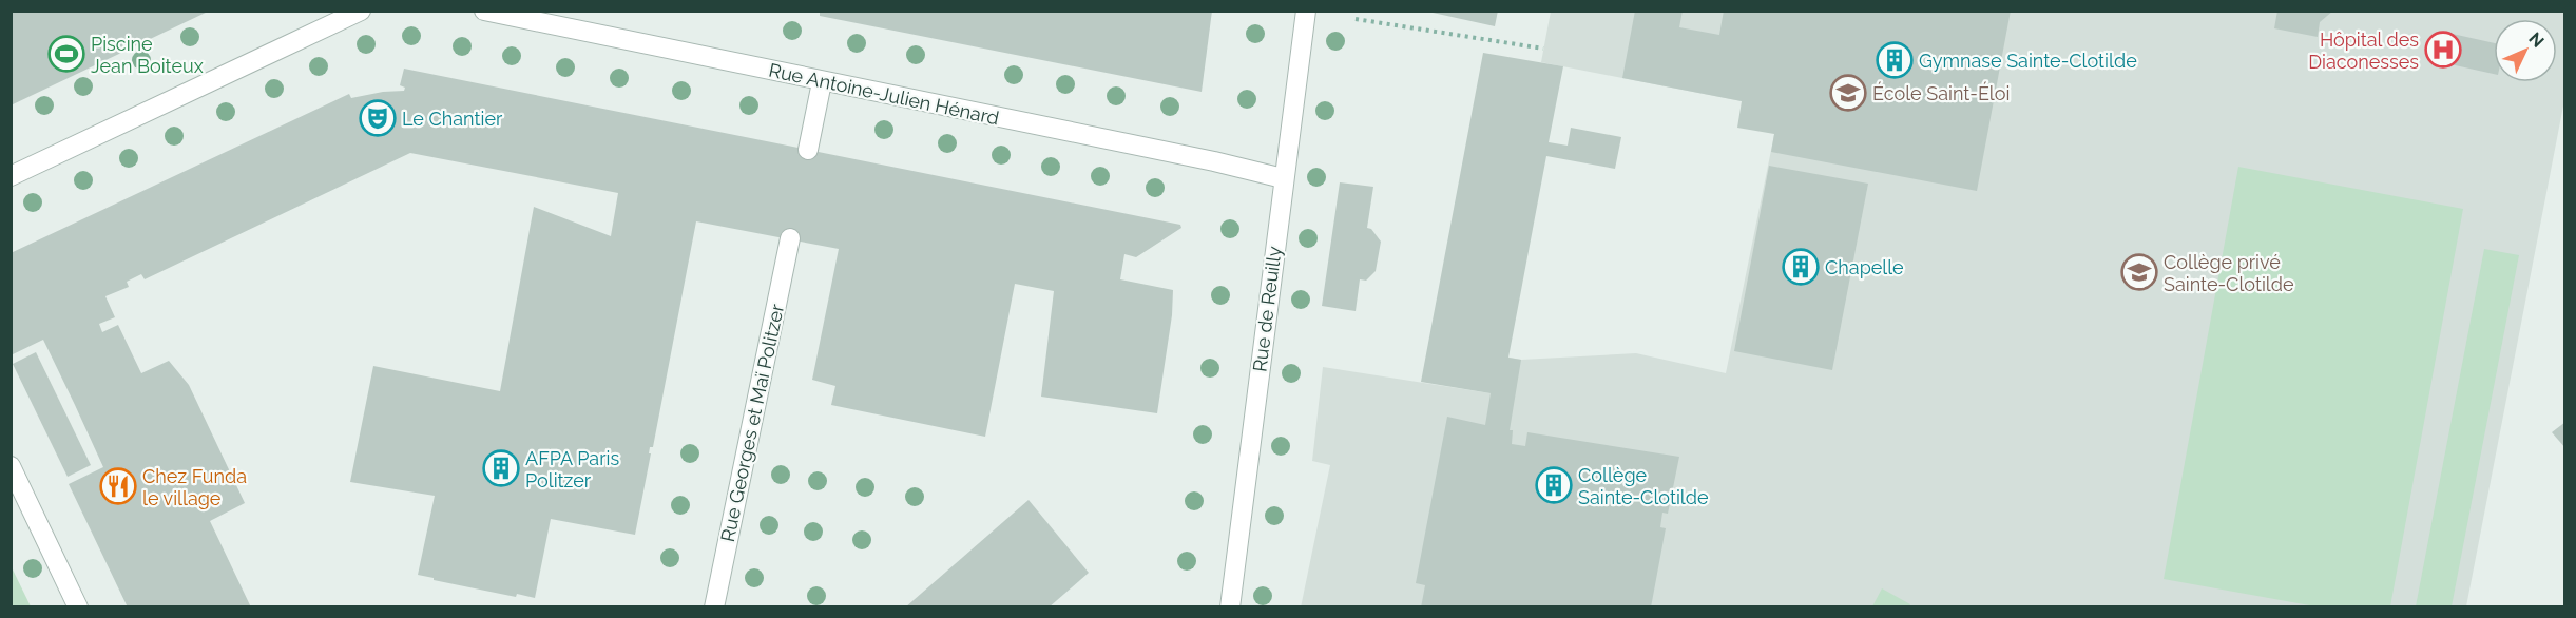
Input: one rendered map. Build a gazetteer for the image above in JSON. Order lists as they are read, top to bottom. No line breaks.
{"streets":{"street":["Rue Antoine-Julien Hénard","Rue de Reuilly","Rue Georges et Maï Politzer"]},"crossings":[["Rue Antoine-Julien Hénard","Rue de Reuilly"]],"places":{"hospital":["Hôpital des Diaconesses"],"sports":["Piscine Jean Boiteux"],"building":["Gymnase Sainte-Clotilde","Chapelle","AFPA Paris Politzer","Collège Sainte-Clotilde"],"school or university":["École Saint-Éloi","Collège privé Sainte-Clotilde"],"theatre":["Le Chantier"],"restaurant":["Chez Funda le village"]},"north":"top right"}
